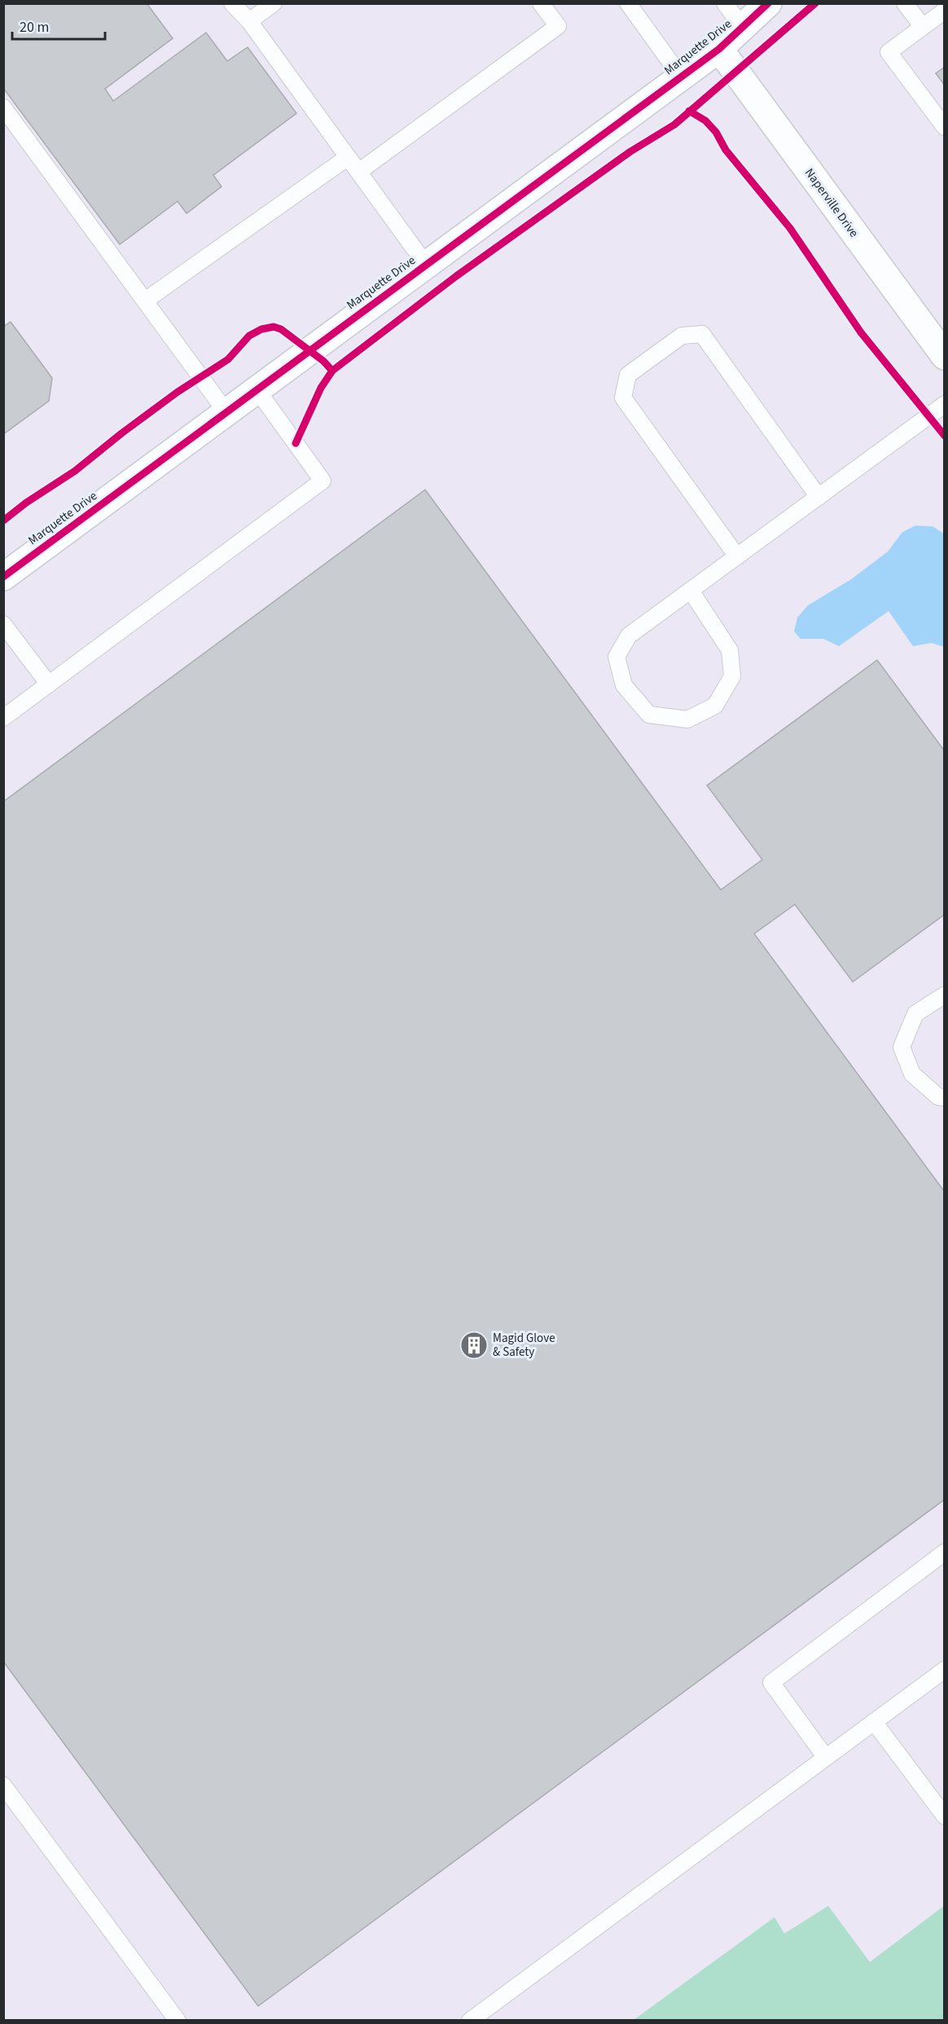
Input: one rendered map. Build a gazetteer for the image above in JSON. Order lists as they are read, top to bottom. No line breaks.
{"streets":{"street":["Marquette Drive","Naperville Drive"]},"crossings":[["Marquette Drive","Naperville Drive"]],"places":{"building":["Magid Glove & Safety"]},"scale_bar":"20 m"}
